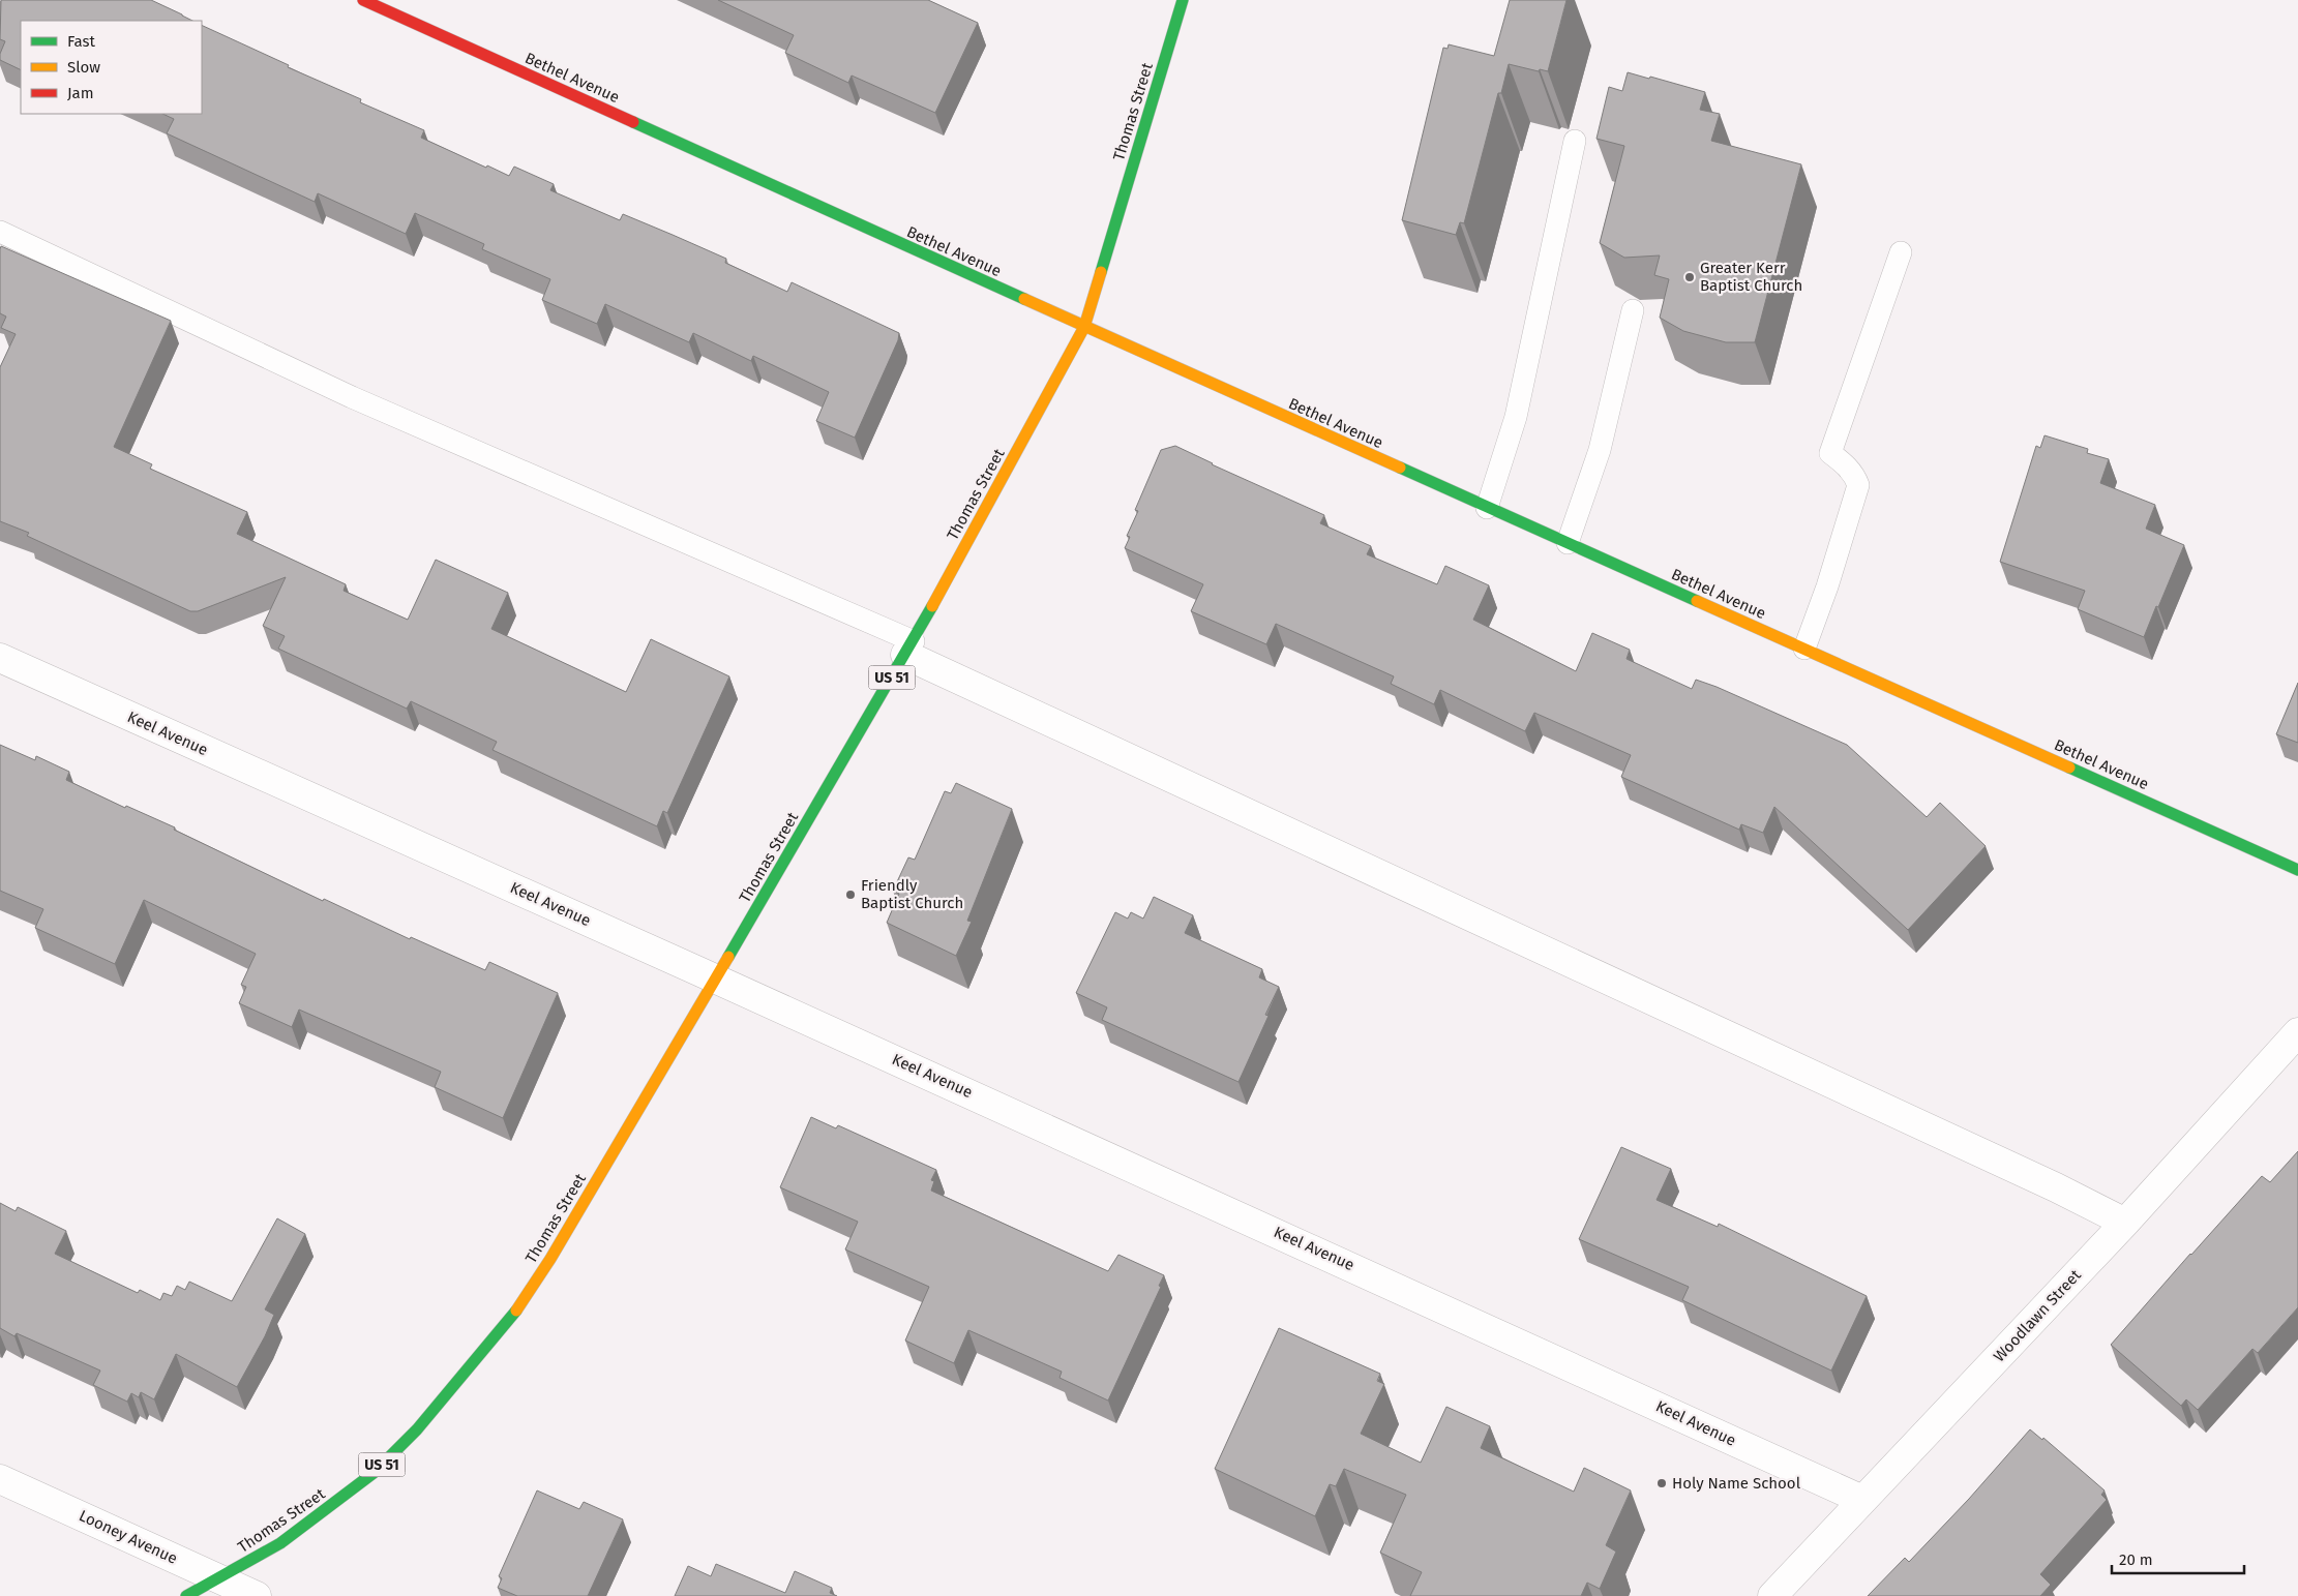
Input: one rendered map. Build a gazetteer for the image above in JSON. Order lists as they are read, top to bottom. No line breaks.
{"streets":{"street":["Bethel Avenue","Thomas Street","US 51","Keel Avenue","Woodlawn Street","Looney Avenue"]},"crossings":[["Bethel Avenue","Thomas Street"],["Thomas Street","Keel Avenue"],["Thomas Street","Looney Avenue"],["Keel Avenue","Woodlawn Street"]],"places":["Greater Kerr Baptist Church","Friendly Baptist Church","Holy Name School"],"legend":["Fast","Slow","Jam"],"scale_bar":"20 m"}
